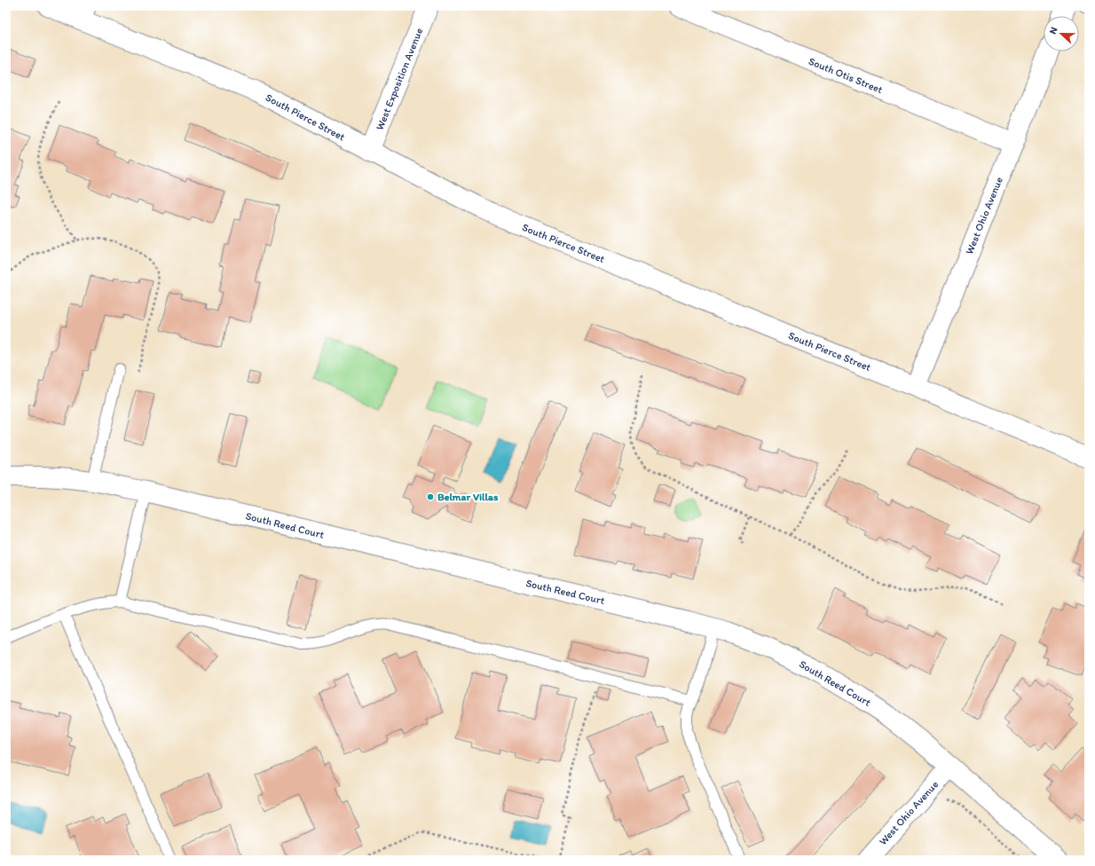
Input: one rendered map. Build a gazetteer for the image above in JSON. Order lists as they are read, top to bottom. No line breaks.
{"streets":{"street":["South Otis Street","West Exposition Avenue","South Pierce Street","West Ohio Avenue","South Reed Court"]},"crossings":[["South Otis Street","West Ohio Avenue"],["West Exposition Avenue","South Pierce Street"],["South Pierce Street","West Ohio Avenue"],["West Ohio Avenue","South Reed Court"]],"places":["Belmar Villas"],"north":"left"}
